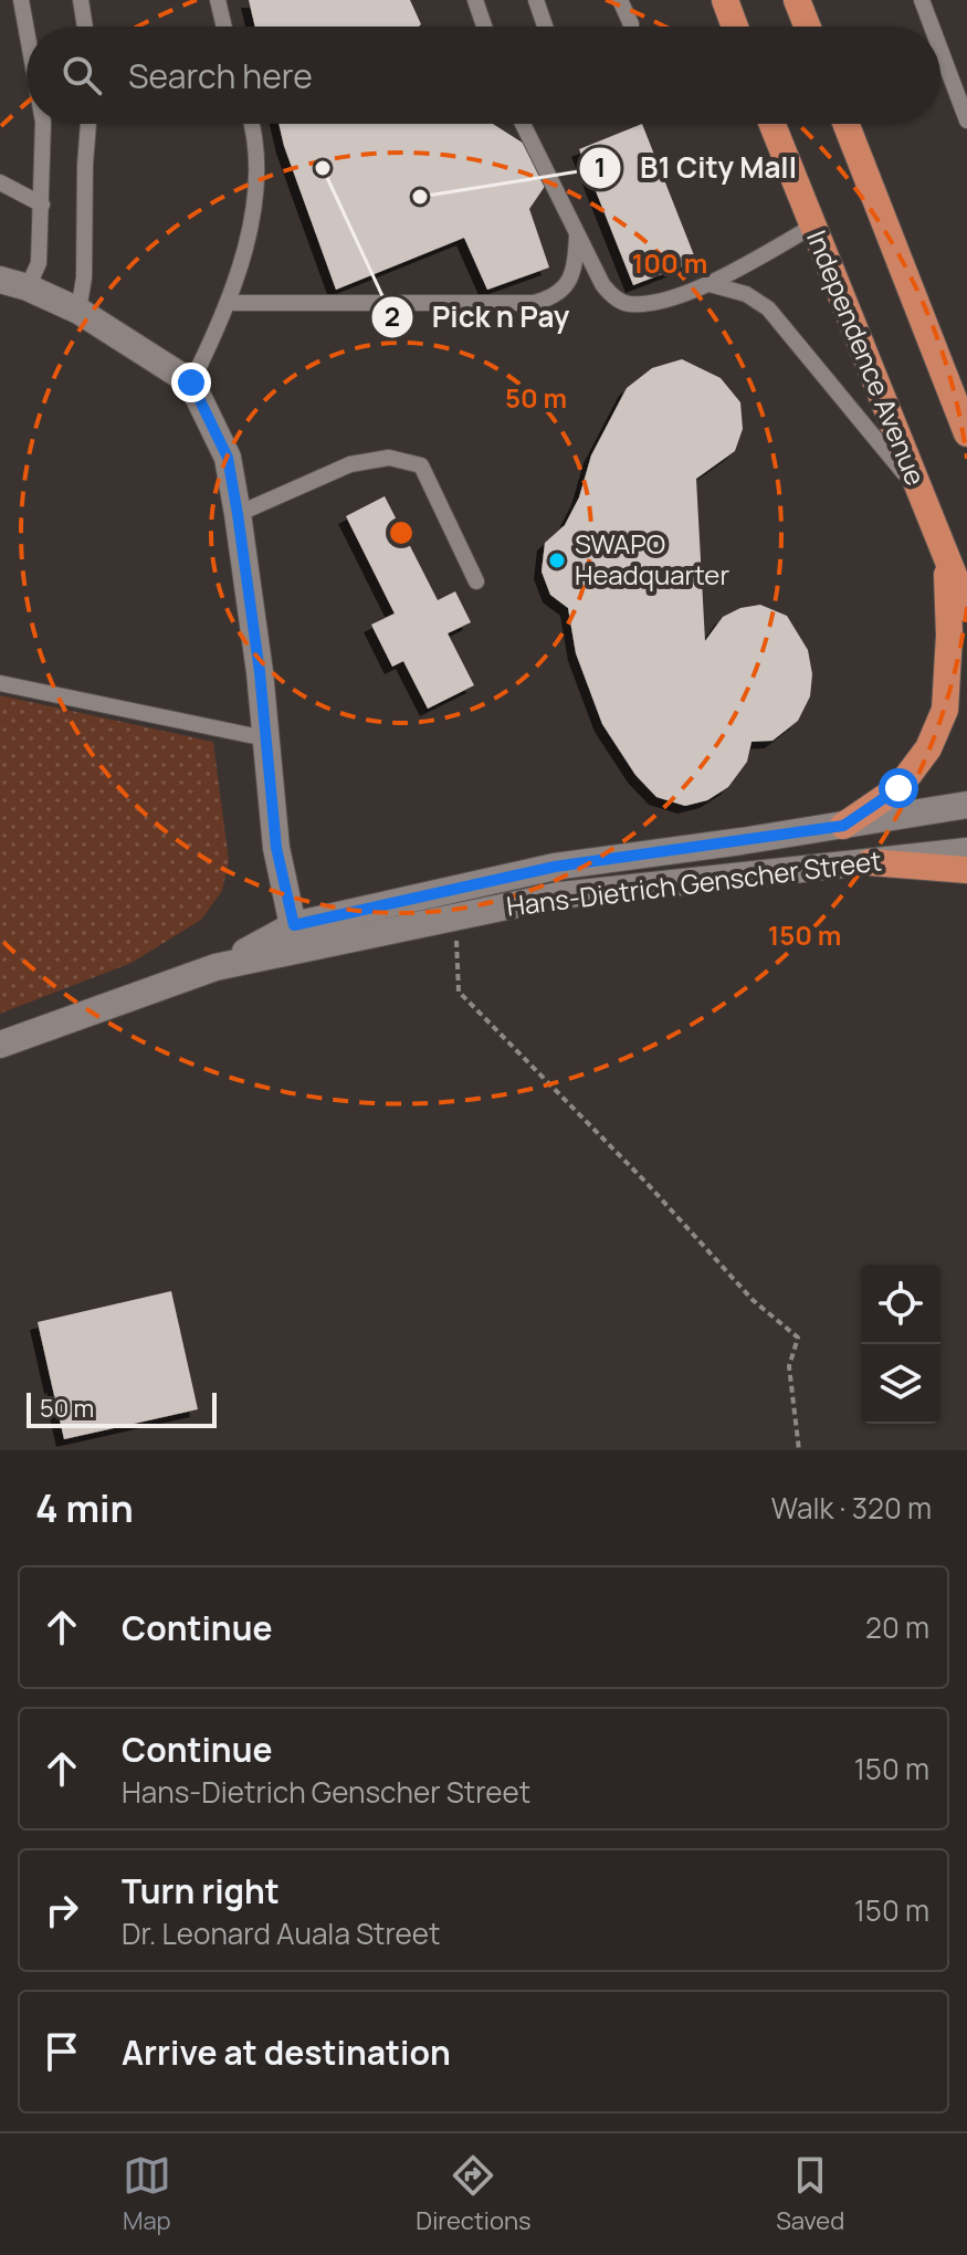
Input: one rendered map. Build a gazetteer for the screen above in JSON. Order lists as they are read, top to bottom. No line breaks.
{"streets":{"main road":["Independence Avenue"],"street":["Hans-Dietrich Genscher Street"]},"places":["Pick n Pay","B1 City Mall","SWAPO Headquarter"],"scale_bar":"50 m","page":{"search":"Search here","scale":"50 m","heading":["4 min","Walk · 320 m"],"list":[["Continue","20 m"],["Continue","Hans-Dietrich Genscher Street","150 m"],["Turn right","Dr. Leonard Auala Street","150 m"],"Arrive at destination"],"nav":["Map","Directions","Saved"]},"rings":["100 m","50 m","150 m"]}
